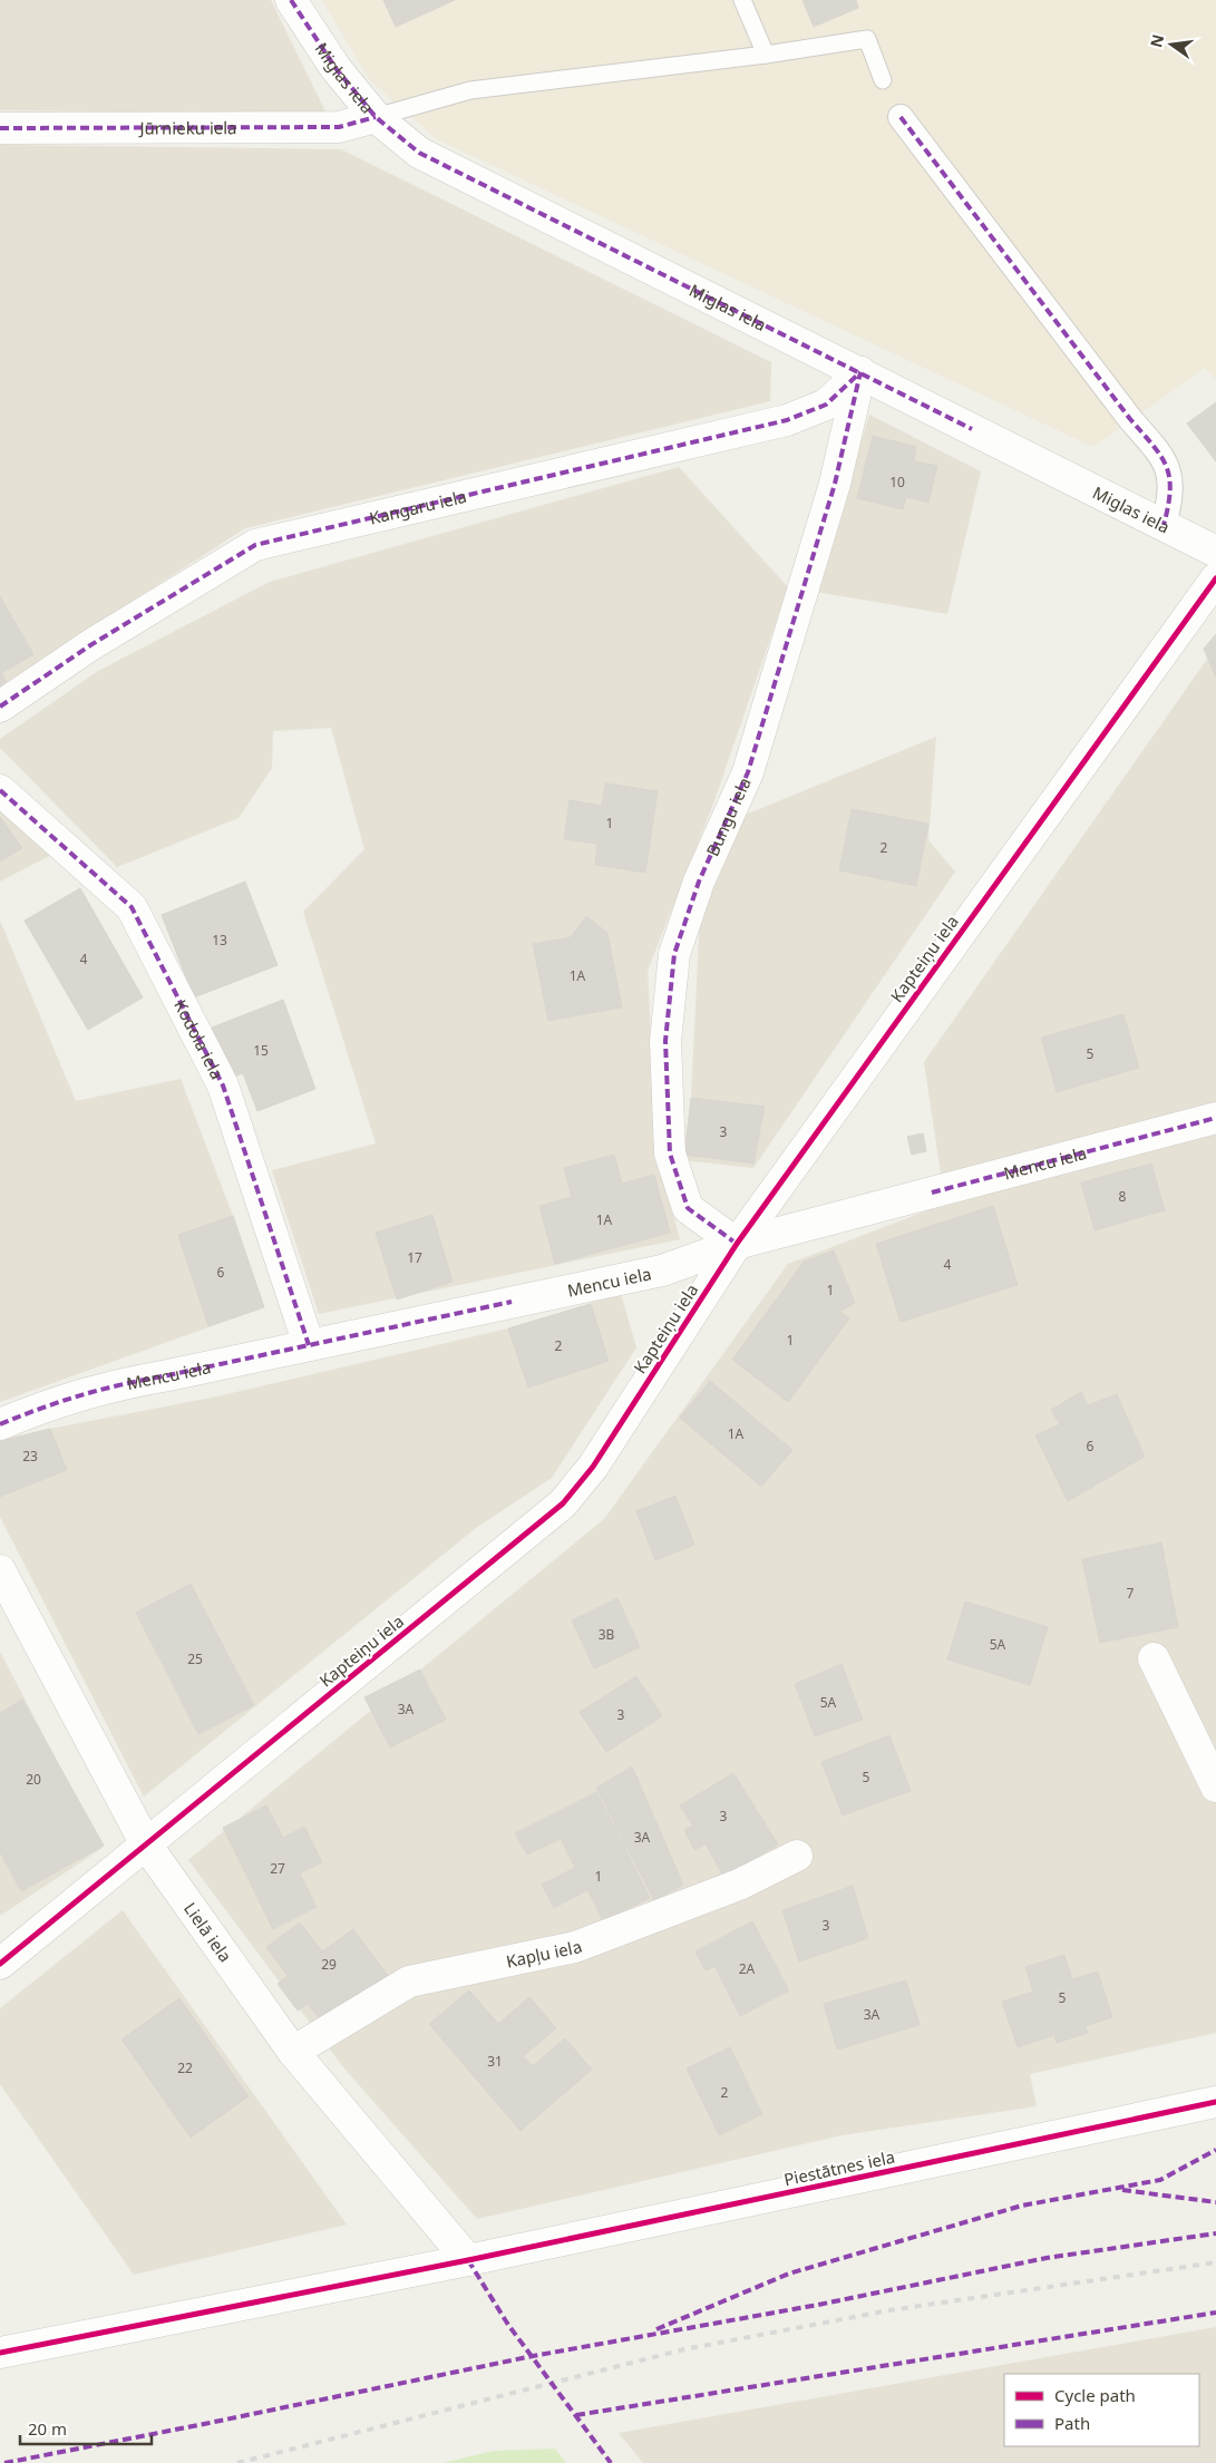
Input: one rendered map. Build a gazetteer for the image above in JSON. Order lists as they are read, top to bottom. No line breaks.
{"streets":{"street":["Miglas iela","Jūrnieku iela","Kangaru iela","Bungu iela","Kapteiņu iela","Kodola iela","Mencu iela","Lielā iela","Kapļu iela","Piestātnes iela"]},"crossings":[["Miglas iela","Jūrnieku iela"],["Miglas iela","Kangaru iela"],["Miglas iela","Bungu iela"],["Kangaru iela","Bungu iela"],["Bungu iela","Kapteiņu iela"],["Bungu iela","Mencu iela"],["Kapteiņu iela","Mencu iela"],["Kapteiņu iela","Lielā iela"],["Kodola iela","Mencu iela"],["Lielā iela","Kapļu iela"],["Lielā iela","Piestātnes iela"]],"house_numbers":["10","1","2","13","4","1A","15","5","3","8","1A","17","4","6","1","1","2","1A","6","23","7","3B","5A","25","5A","3A","3","5","20","3","3A","27","1","3","29","2A","5","3A","31","22","2"],"legend":["Cycle path","Path"],"scale_bar":"20 m","north":"left"}
